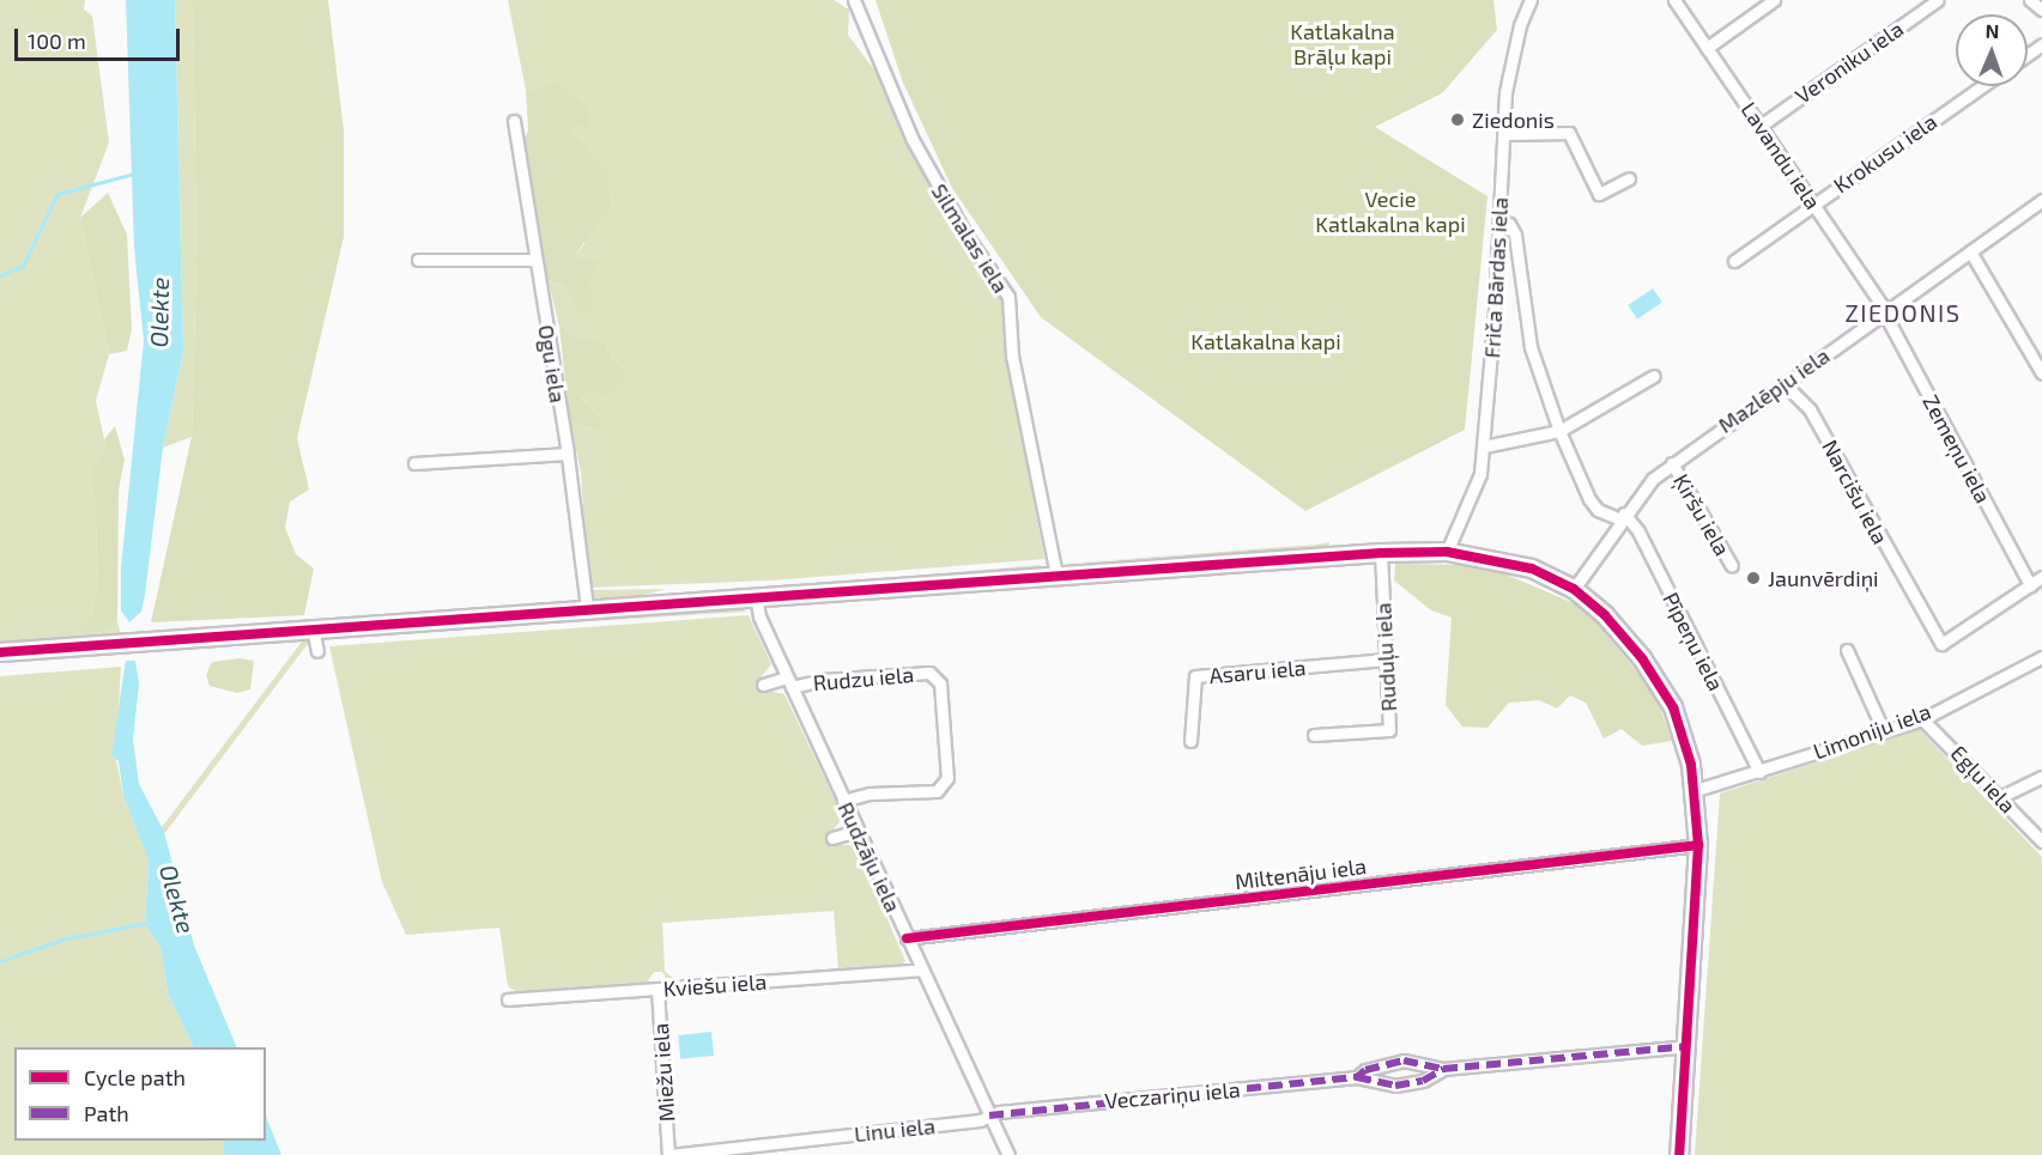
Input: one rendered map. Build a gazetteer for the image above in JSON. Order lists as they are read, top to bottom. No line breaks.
{"streets":{"street":["Veroniku iela","Krokusu iela","Lavandu iela","Silmalas iela","Friča Bārdas iela","Ogu iela","Mazlēpju iela","Zemeņu iela","Narcišu iela","Ķiršu iela","Pīpeņu iela","Ruduļu iela","Asaru iela","Rudzu iela","Limoniju iela","Egļu iela","Rudzāju iela","Miltenāju iela","Kviešu iela","Miežu iela","Veczariņu iela","Linu iela"]},"crossings":[["Veroniku iela","Lavandu iela"],["Krokusu iela","Lavandu iela"],["Lavandu iela","Mazlēpju iela"],["Lavandu iela","Zemeņu iela"],["Mazlēpju iela","Zemeņu iela"],["Mazlēpju iela","Narcišu iela"],["Mazlēpju iela","Ķiršu iela"],["Mazlēpju iela","Pīpeņu iela"],["Zemeņu iela","Narcišu iela"],["Pīpeņu iela","Limoniju iela"],["Ruduļu iela","Asaru iela"],["Rudzu iela","Rudzāju iela"],["Limoniju iela","Egļu iela"],["Rudzāju iela","Miltenāju iela"],["Rudzāju iela","Kviešu iela"],["Rudzāju iela","Veczariņu iela"],["Rudzāju iela","Linu iela"],["Kviešu iela","Miežu iela"],["Miežu iela","Linu iela"],["Veczariņu iela","Linu iela"]],"districts":["ZIEDONIS"],"water":["Olekte"],"parks":["Katlakalna Brāļu kapi","Vecie Katlakalna kapi","Katlakalna kapi"],"places":["Ziedonis","Jaunvērdiņi"],"legend":["Cycle path","Path"],"scale_bar":"100 m","north":"top"}
